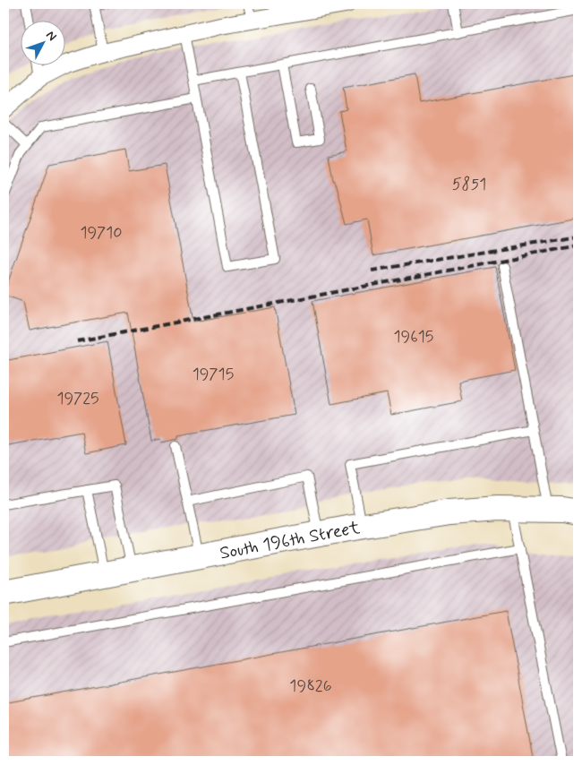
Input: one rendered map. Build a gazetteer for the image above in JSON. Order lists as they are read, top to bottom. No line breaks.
{"streets":{"main road":["South 196th Street"]},"house_numbers":["5851","19710","19615","19715","19725","19826"],"north":"top right"}
